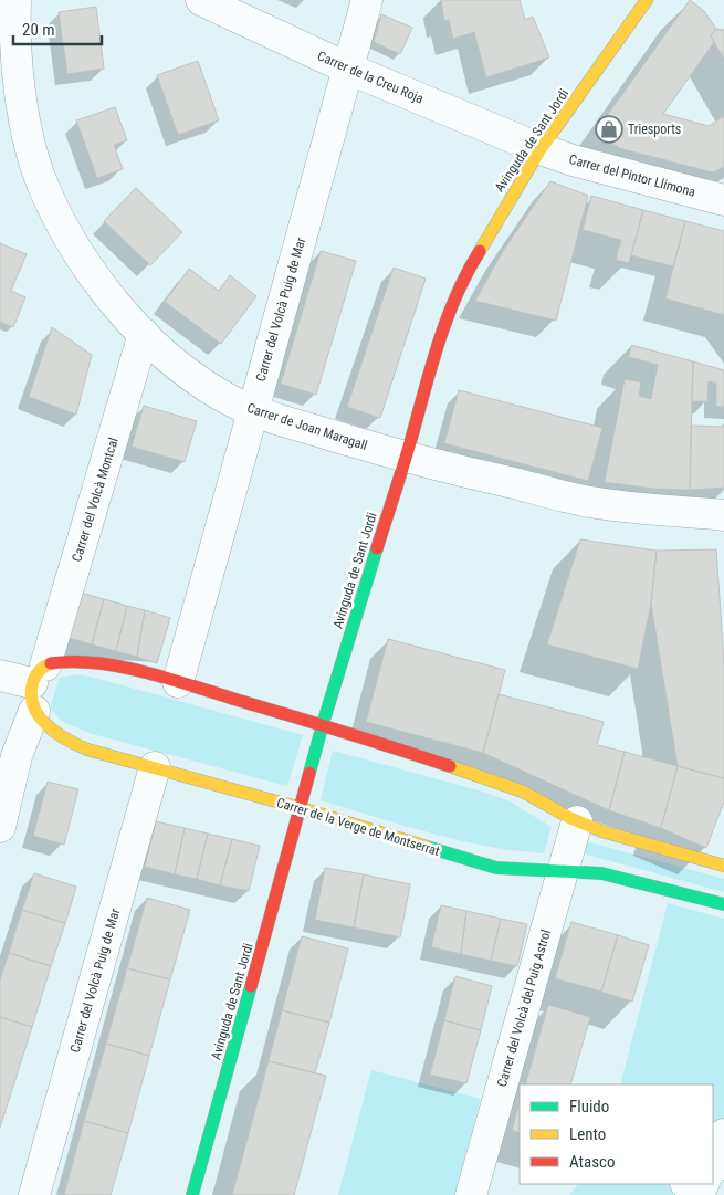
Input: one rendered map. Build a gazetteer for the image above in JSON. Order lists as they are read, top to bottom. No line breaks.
{"streets":{"street":["Carrer de la Creu Roja","Avinguda de Sant Jordi","Carrer del Pintor Llimona","Carrer del Volcà Puig de Mar","Carrer de Joan Maragall","Carrer del Volcà Montcal","Carrer de la Verge de Montserrat","Carrer del Volcà del Puig Astrol"]},"crossings":[["Carrer de la Creu Roja","Avinguda de Sant Jordi"],["Carrer de la Creu Roja","Carrer del Pintor Llimona"],["Carrer de la Creu Roja","Carrer del Volcà Puig de Mar"],["Avinguda de Sant Jordi","Carrer del Pintor Llimona"],["Avinguda de Sant Jordi","Carrer de Joan Maragall"],["Avinguda de Sant Jordi","Carrer de la Verge de Montserrat"],["Carrer del Volcà Puig de Mar","Carrer de Joan Maragall"],["Carrer del Volcà Puig de Mar","Carrer de la Verge de Montserrat"],["Carrer de Joan Maragall","Carrer del Volcà Montcal"],["Carrer del Volcà Montcal","Carrer de la Verge de Montserrat"],["Carrer de la Verge de Montserrat","Carrer del Volcà del Puig Astrol"]],"places":{"shop":["Triesports"]},"legend":["Fluido","Lento","Atasco"],"scale_bar":"20 m"}
